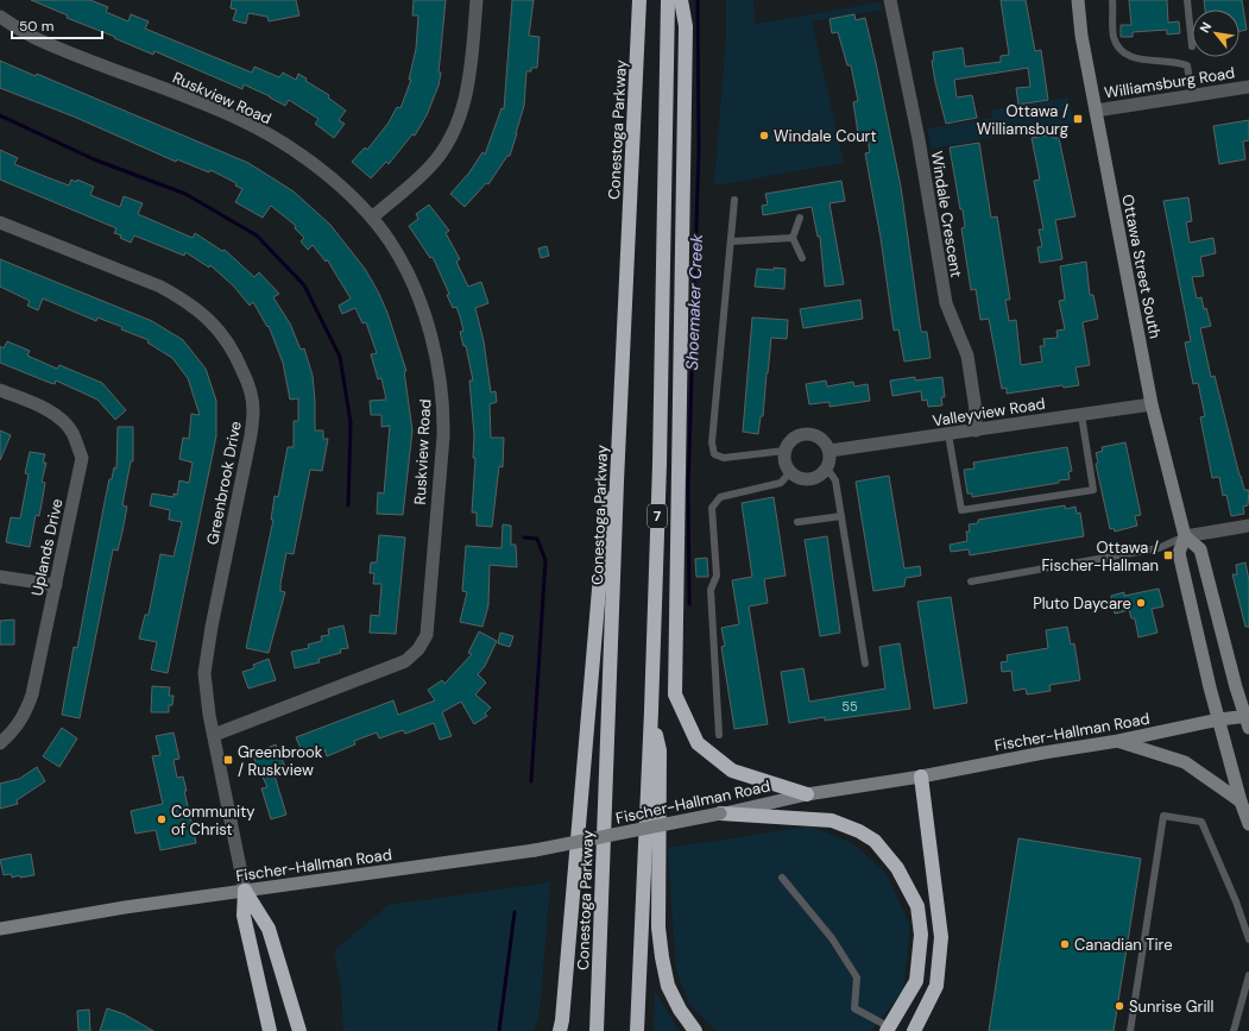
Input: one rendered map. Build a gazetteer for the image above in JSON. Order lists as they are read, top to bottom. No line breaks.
{"streets":{"highway":["Conestoga Parkway","7"],"main road":["Ottawa Street South","Fischer-Hallman Road"],"street":["Williamsburg Road","Ruskview Road","Windale Crescent","Valleyview Road","Greenbrook Drive","Uplands Drive"]},"crossings":[["Williamsburg Road","Ottawa Street South"],["Ruskview Road","Greenbrook Drive"],["Windale Crescent","Valleyview Road"],["Ottawa Street South","Valleyview Road"],["Ottawa Street South","Fischer-Hallman Road"],["Greenbrook Drive","Fischer-Hallman Road"]],"water":["Shoemaker Creek"],"places":{"transit":["Ottawa / Williamsburg","Ottawa / Fischer-Hallman","Greenbrook / Ruskview"],"other":["Windale Court","Pluto Daycare","Community of Christ","Canadian Tire","Sunrise Grill"]},"house_numbers":["55"],"scale_bar":"50 m","north":"top left"}
